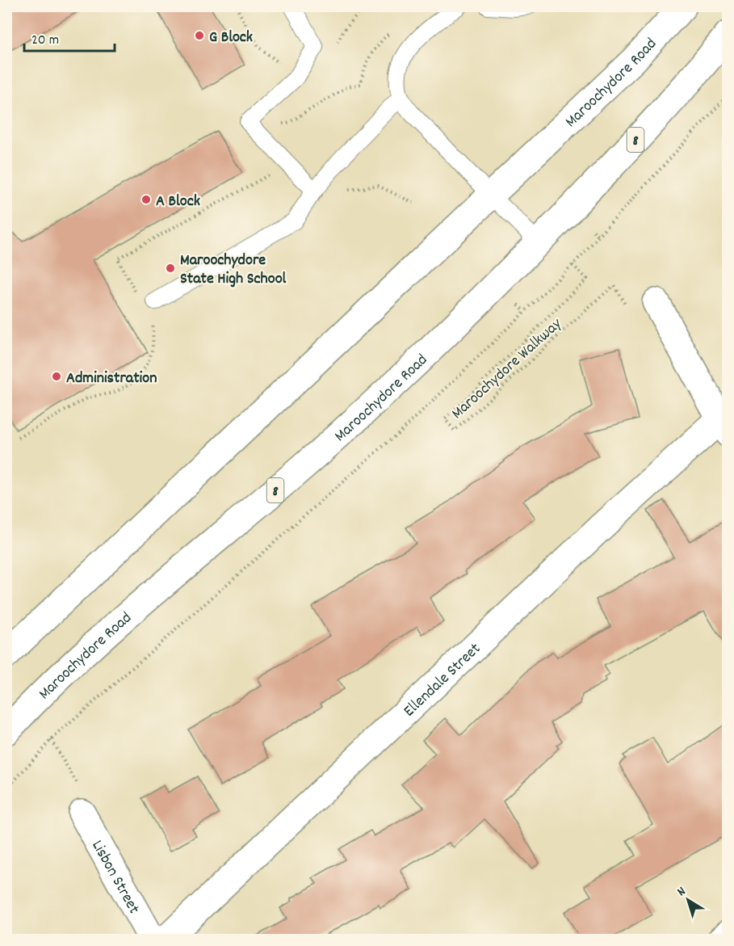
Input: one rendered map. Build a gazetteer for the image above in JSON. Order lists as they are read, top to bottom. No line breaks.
{"streets":{"main road":["Maroochydore Road","8","Ellendale Street","Lisbon Street"],"path":["Maroochydore Walkway"]},"places":["G Block","A Block","Maroochydore State High School","Administration"],"scale_bar":"20 m","north":"top left"}
